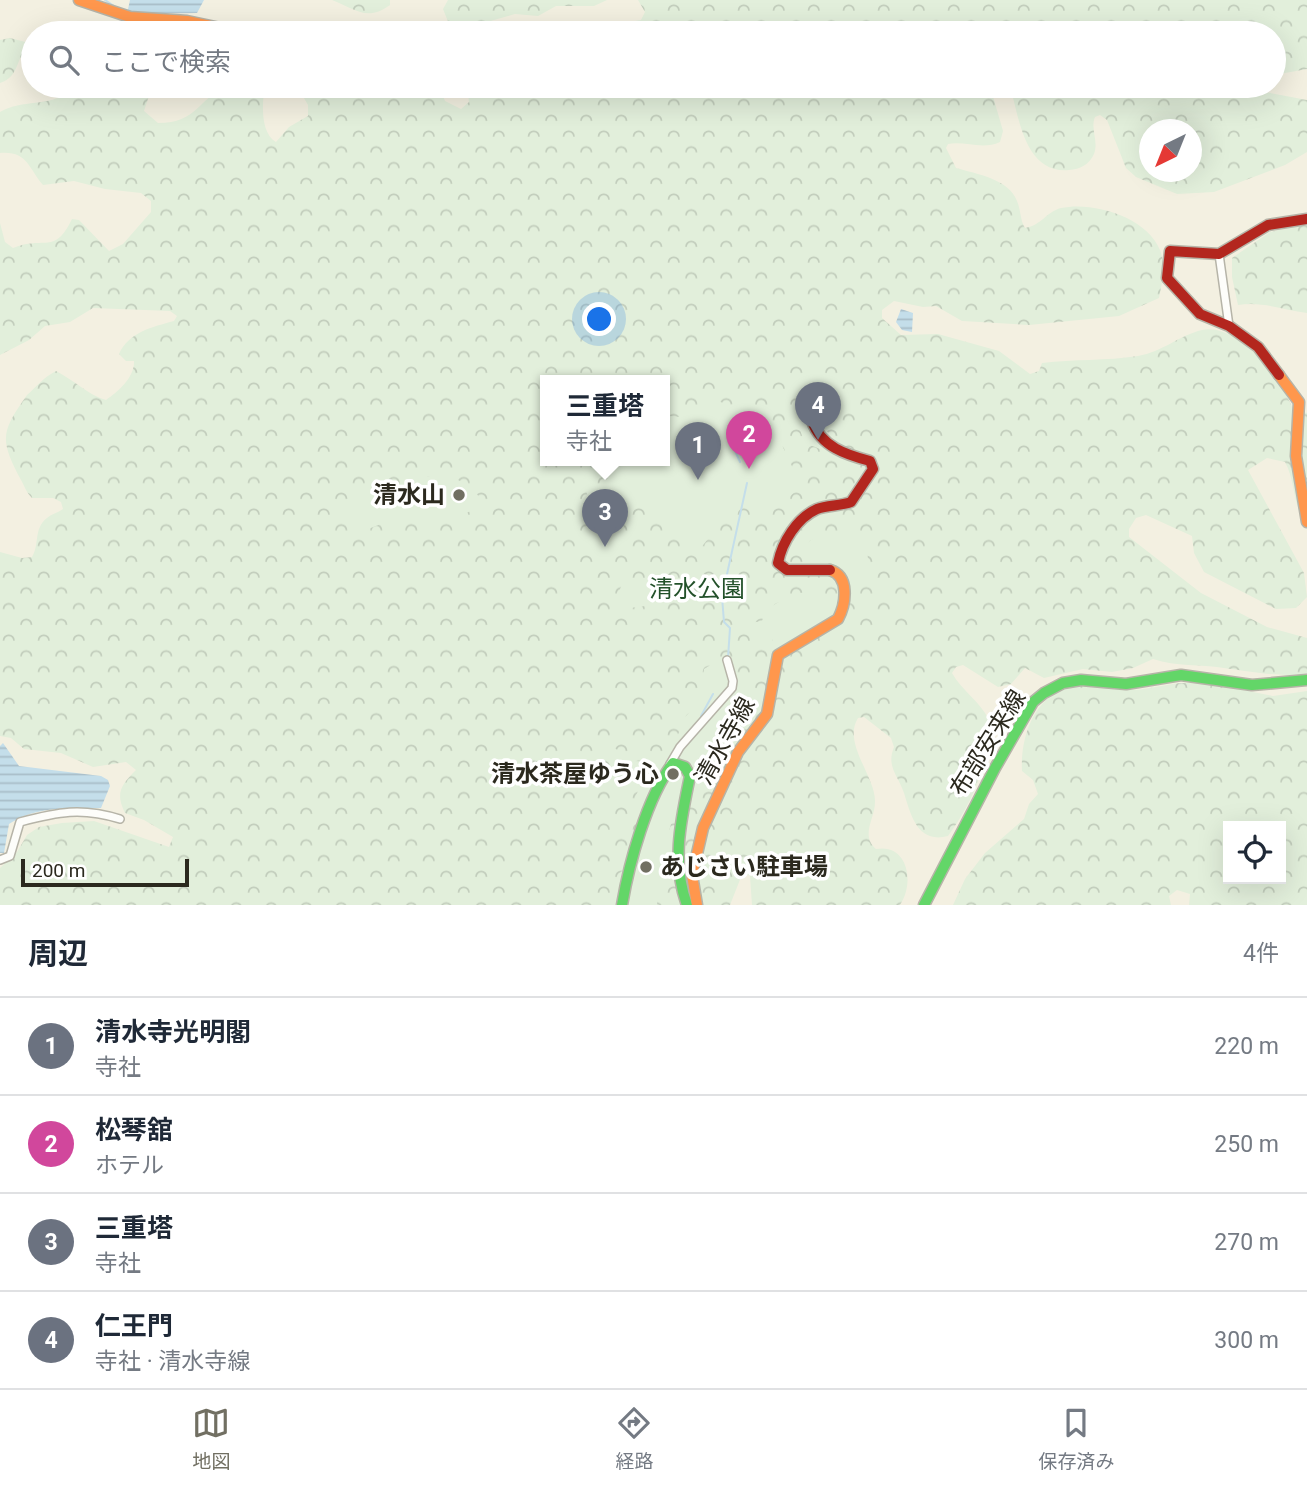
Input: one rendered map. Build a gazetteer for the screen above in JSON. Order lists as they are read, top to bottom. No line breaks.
{"streets":{"main road":["清水寺線","布部安来線"]},"parks":["清水公園"],"places":["清水山","清水茶屋ゆう心","あじさい駐車場"],"scale_bar":"200 m","north":"bottom left","page":{"search":"ここで検索","popup":["三重塔","寺社"],"pins":["4","2","1","3"],"scale":"200 m","heading":["周辺","4件"],"list":[{"mark":"1","name":"清水寺光明閣","note":"寺社","value":"220 m"},{"mark":"2","name":"松琴舘","note":"ホテル","value":"250 m"},{"mark":"3","name":"三重塔","note":"寺社","value":"270 m"},{"mark":"4","name":"仁王門","note":"寺社 · 清水寺線","value":"300 m"}],"nav":["地図","経路","保存済み"]}}
